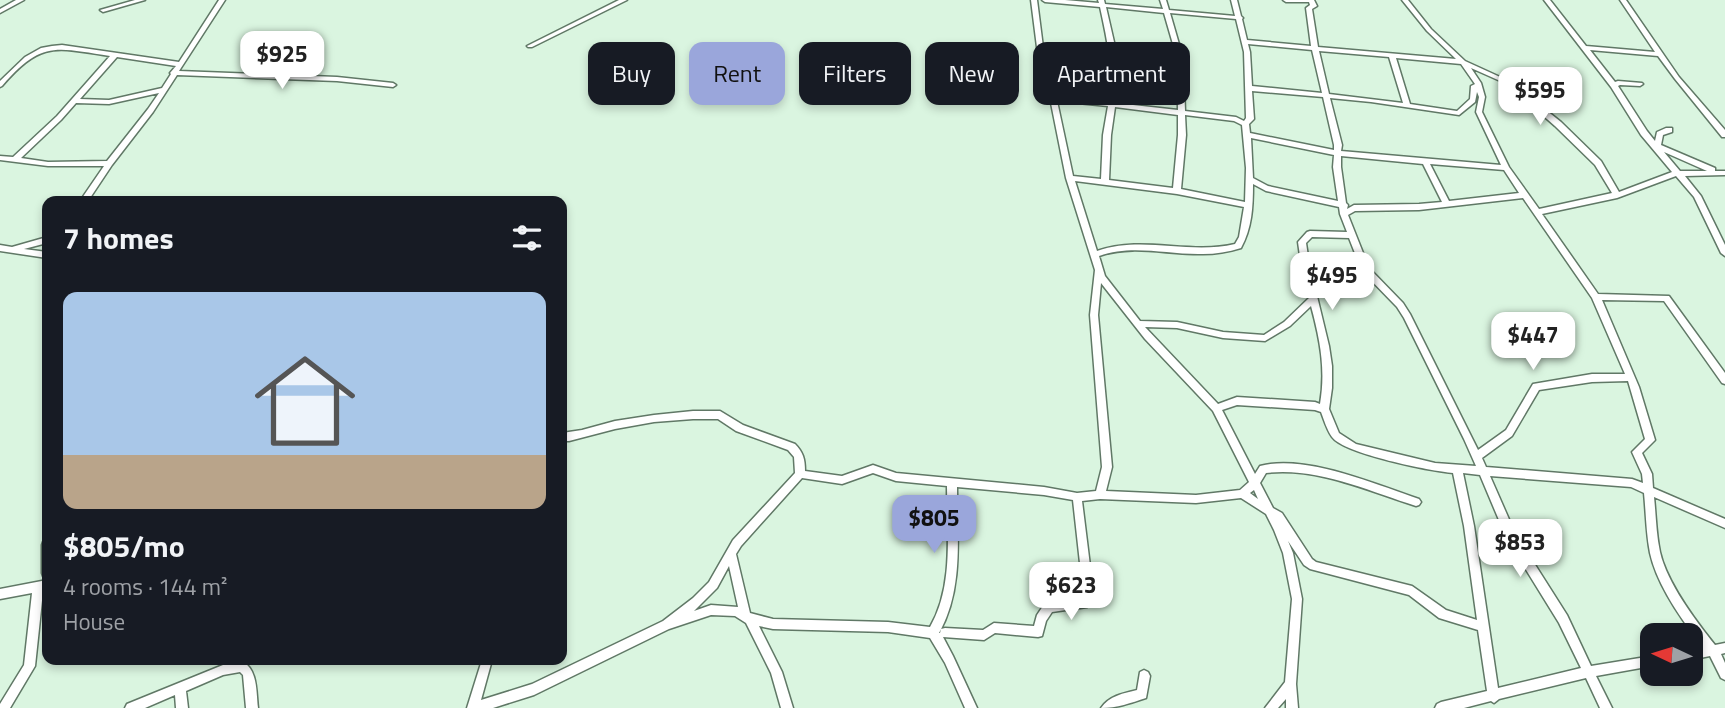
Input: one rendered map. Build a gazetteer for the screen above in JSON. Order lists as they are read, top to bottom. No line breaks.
{"north":"left","page":{"price":["$925","$595","$495","$447","$805","$853","$623"],"chip":["Buy","Rent","Filters","New","Apartment"],"heading":"7 homes","list":[{"name":"$805/mo","note":"4 rooms · 144 m² · House"}]}}
